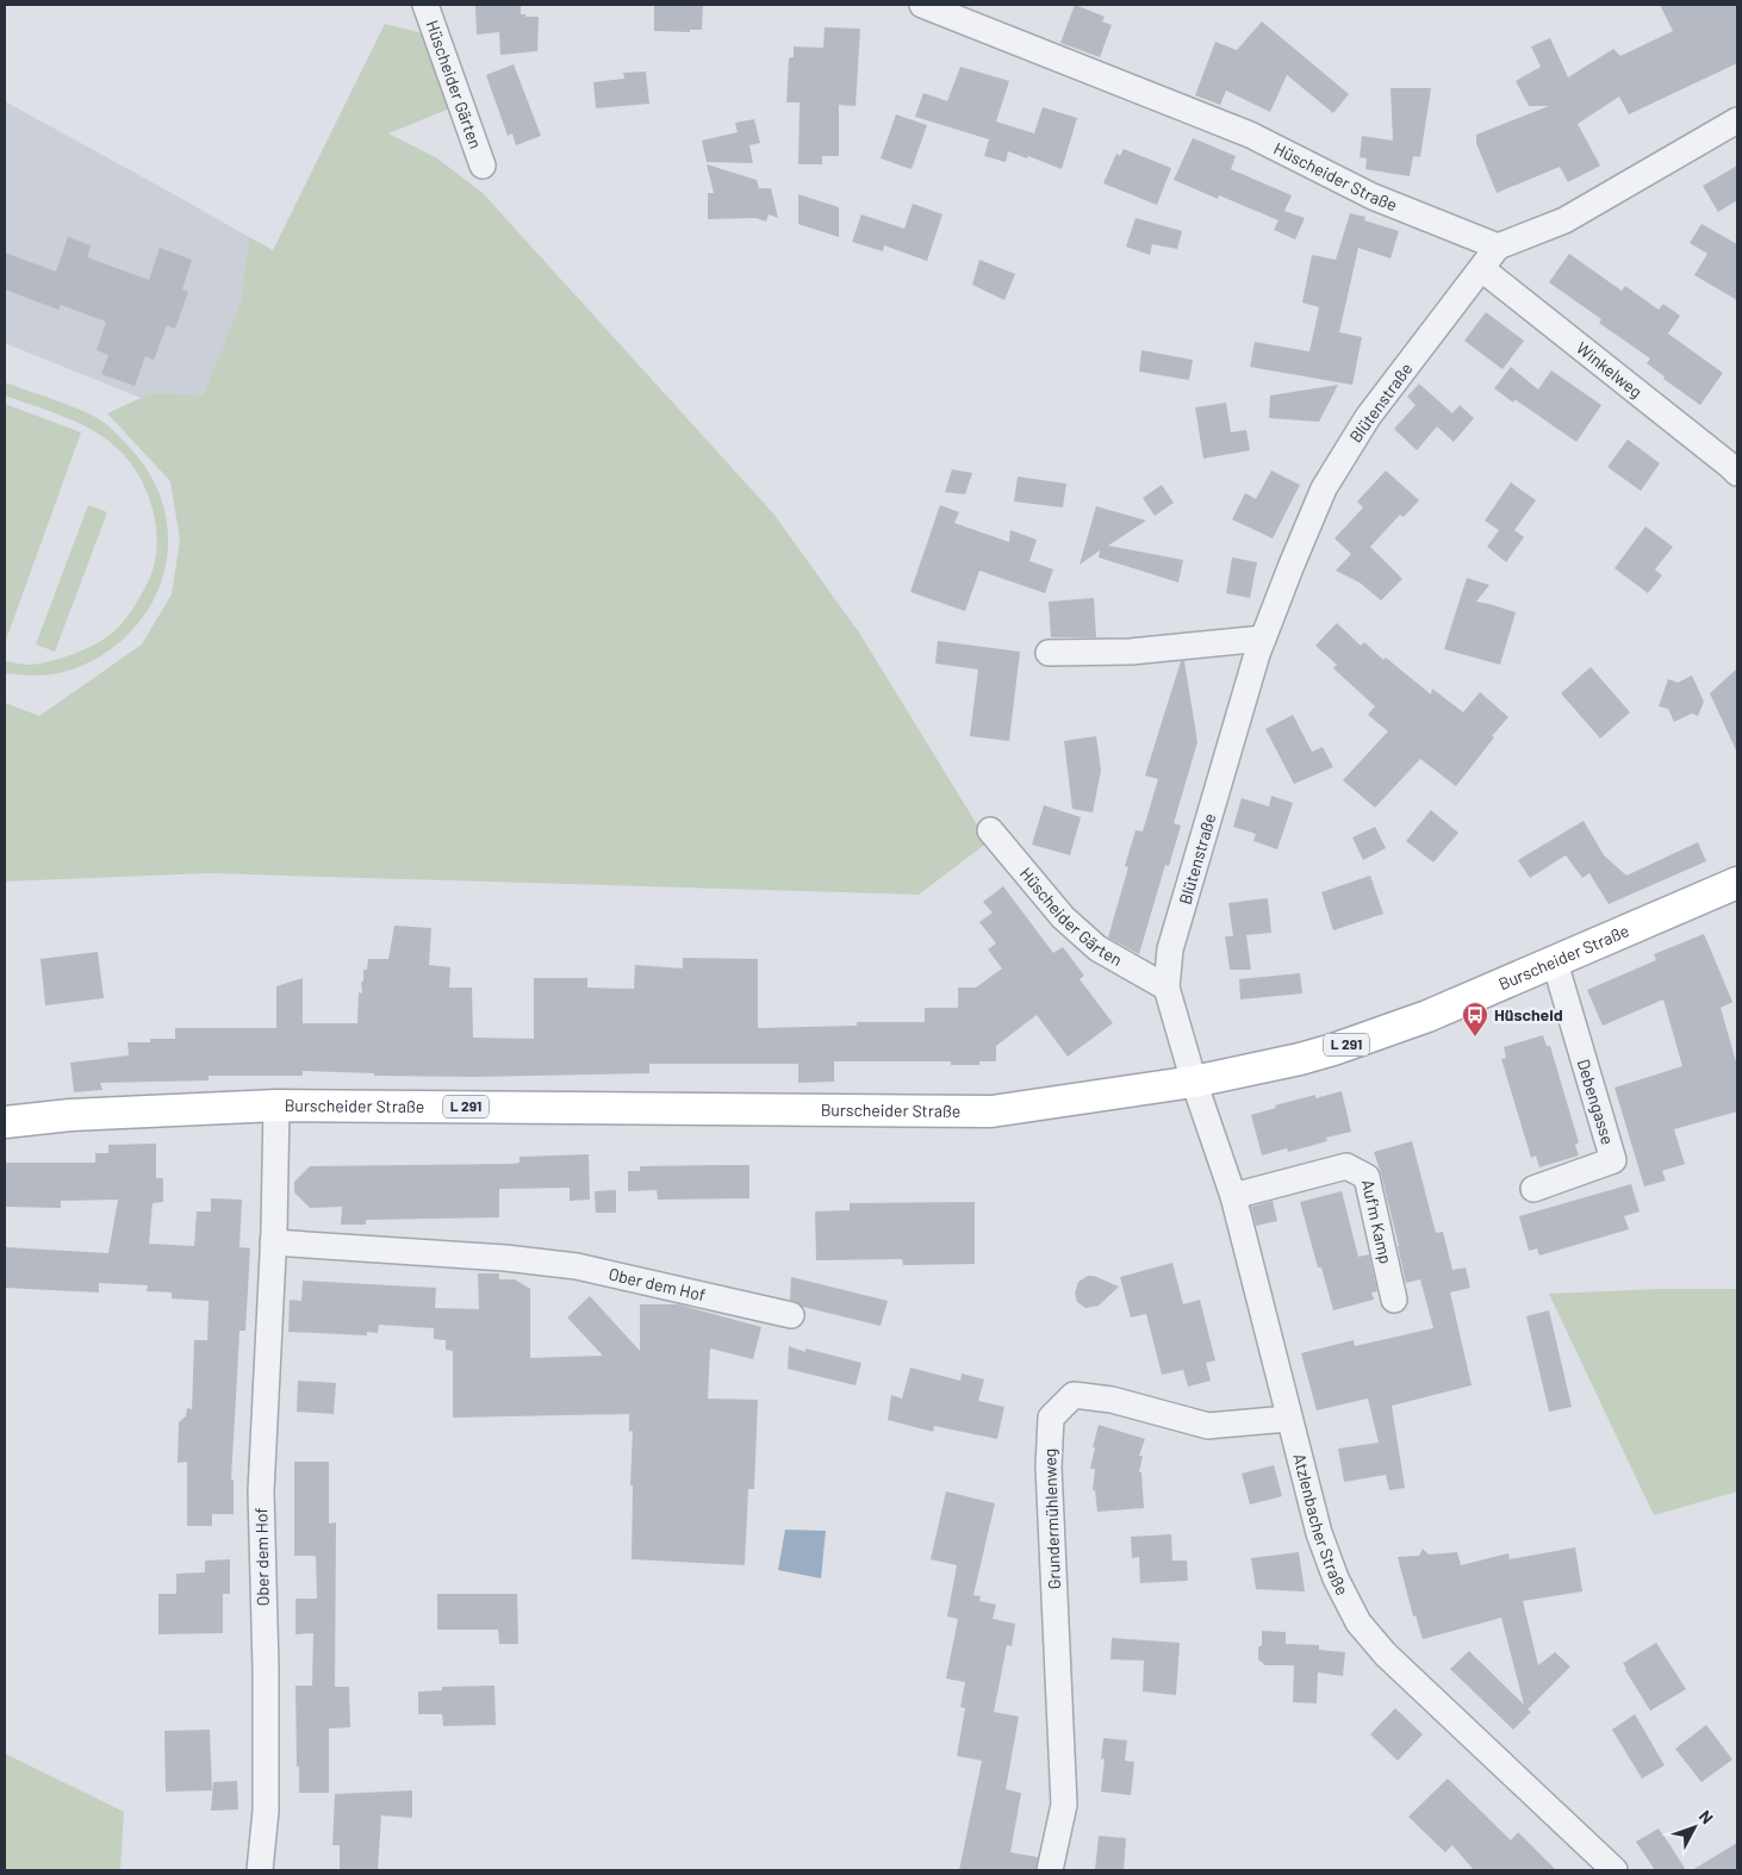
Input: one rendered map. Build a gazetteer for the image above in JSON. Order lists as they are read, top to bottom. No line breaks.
{"streets":{"main road":["Burscheider Straße","L 291"],"street":["Hüscheider Gärten","Hüscheider Straße","Winkelweg","Blütenstraße","Debengasse","Auf'm Kamp","Ober dem Hof","Grundermühlenweg","Atzlenbacher Straße"]},"crossings":[["Hüscheider Gärten","Blütenstraße"],["Hüscheider Straße","Blütenstraße"],["Winkelweg","Blütenstraße"],["Blütenstraße","Burscheider Straße"],["Blütenstraße","Atzlenbacher Straße"],["Burscheider Straße","Debengasse"],["Burscheider Straße","Ober dem Hof"],["Burscheider Straße","Atzlenbacher Straße"],["Auf'm Kamp","Atzlenbacher Straße"],["Grundermühlenweg","Atzlenbacher Straße"]],"places":{"bus stop":["Hüscheid"]},"north":"top right"}
